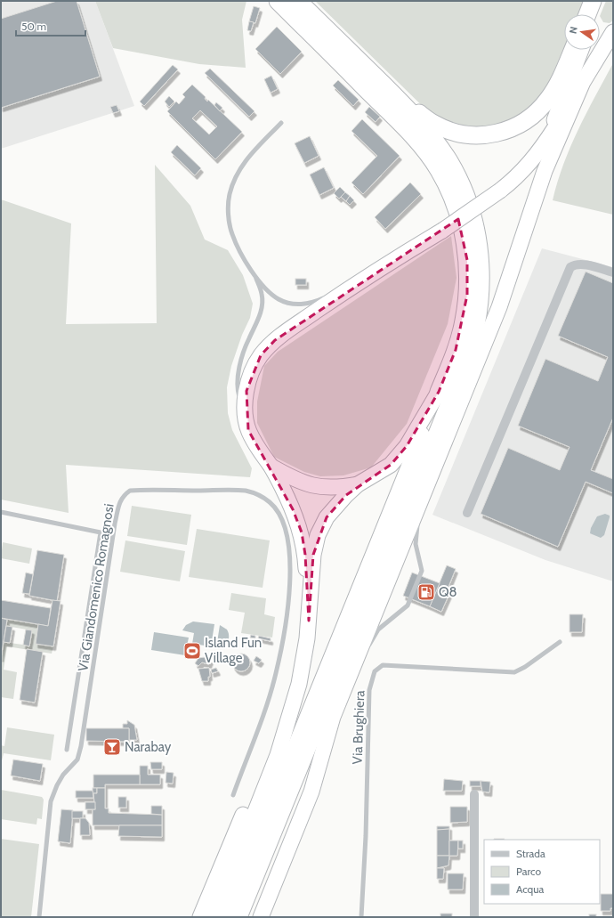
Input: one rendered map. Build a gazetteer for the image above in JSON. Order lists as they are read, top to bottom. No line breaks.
{"streets":{"lane":["Via Giandomenico Romagnosi","Via Brughiera"]},"places":{"fuel station":["Q8"],"sports":["Island Fun Village"],"bar":["Narabay"]},"legend":["Strada","Parco","Acqua"],"scale_bar":"50 m","north":"left"}
